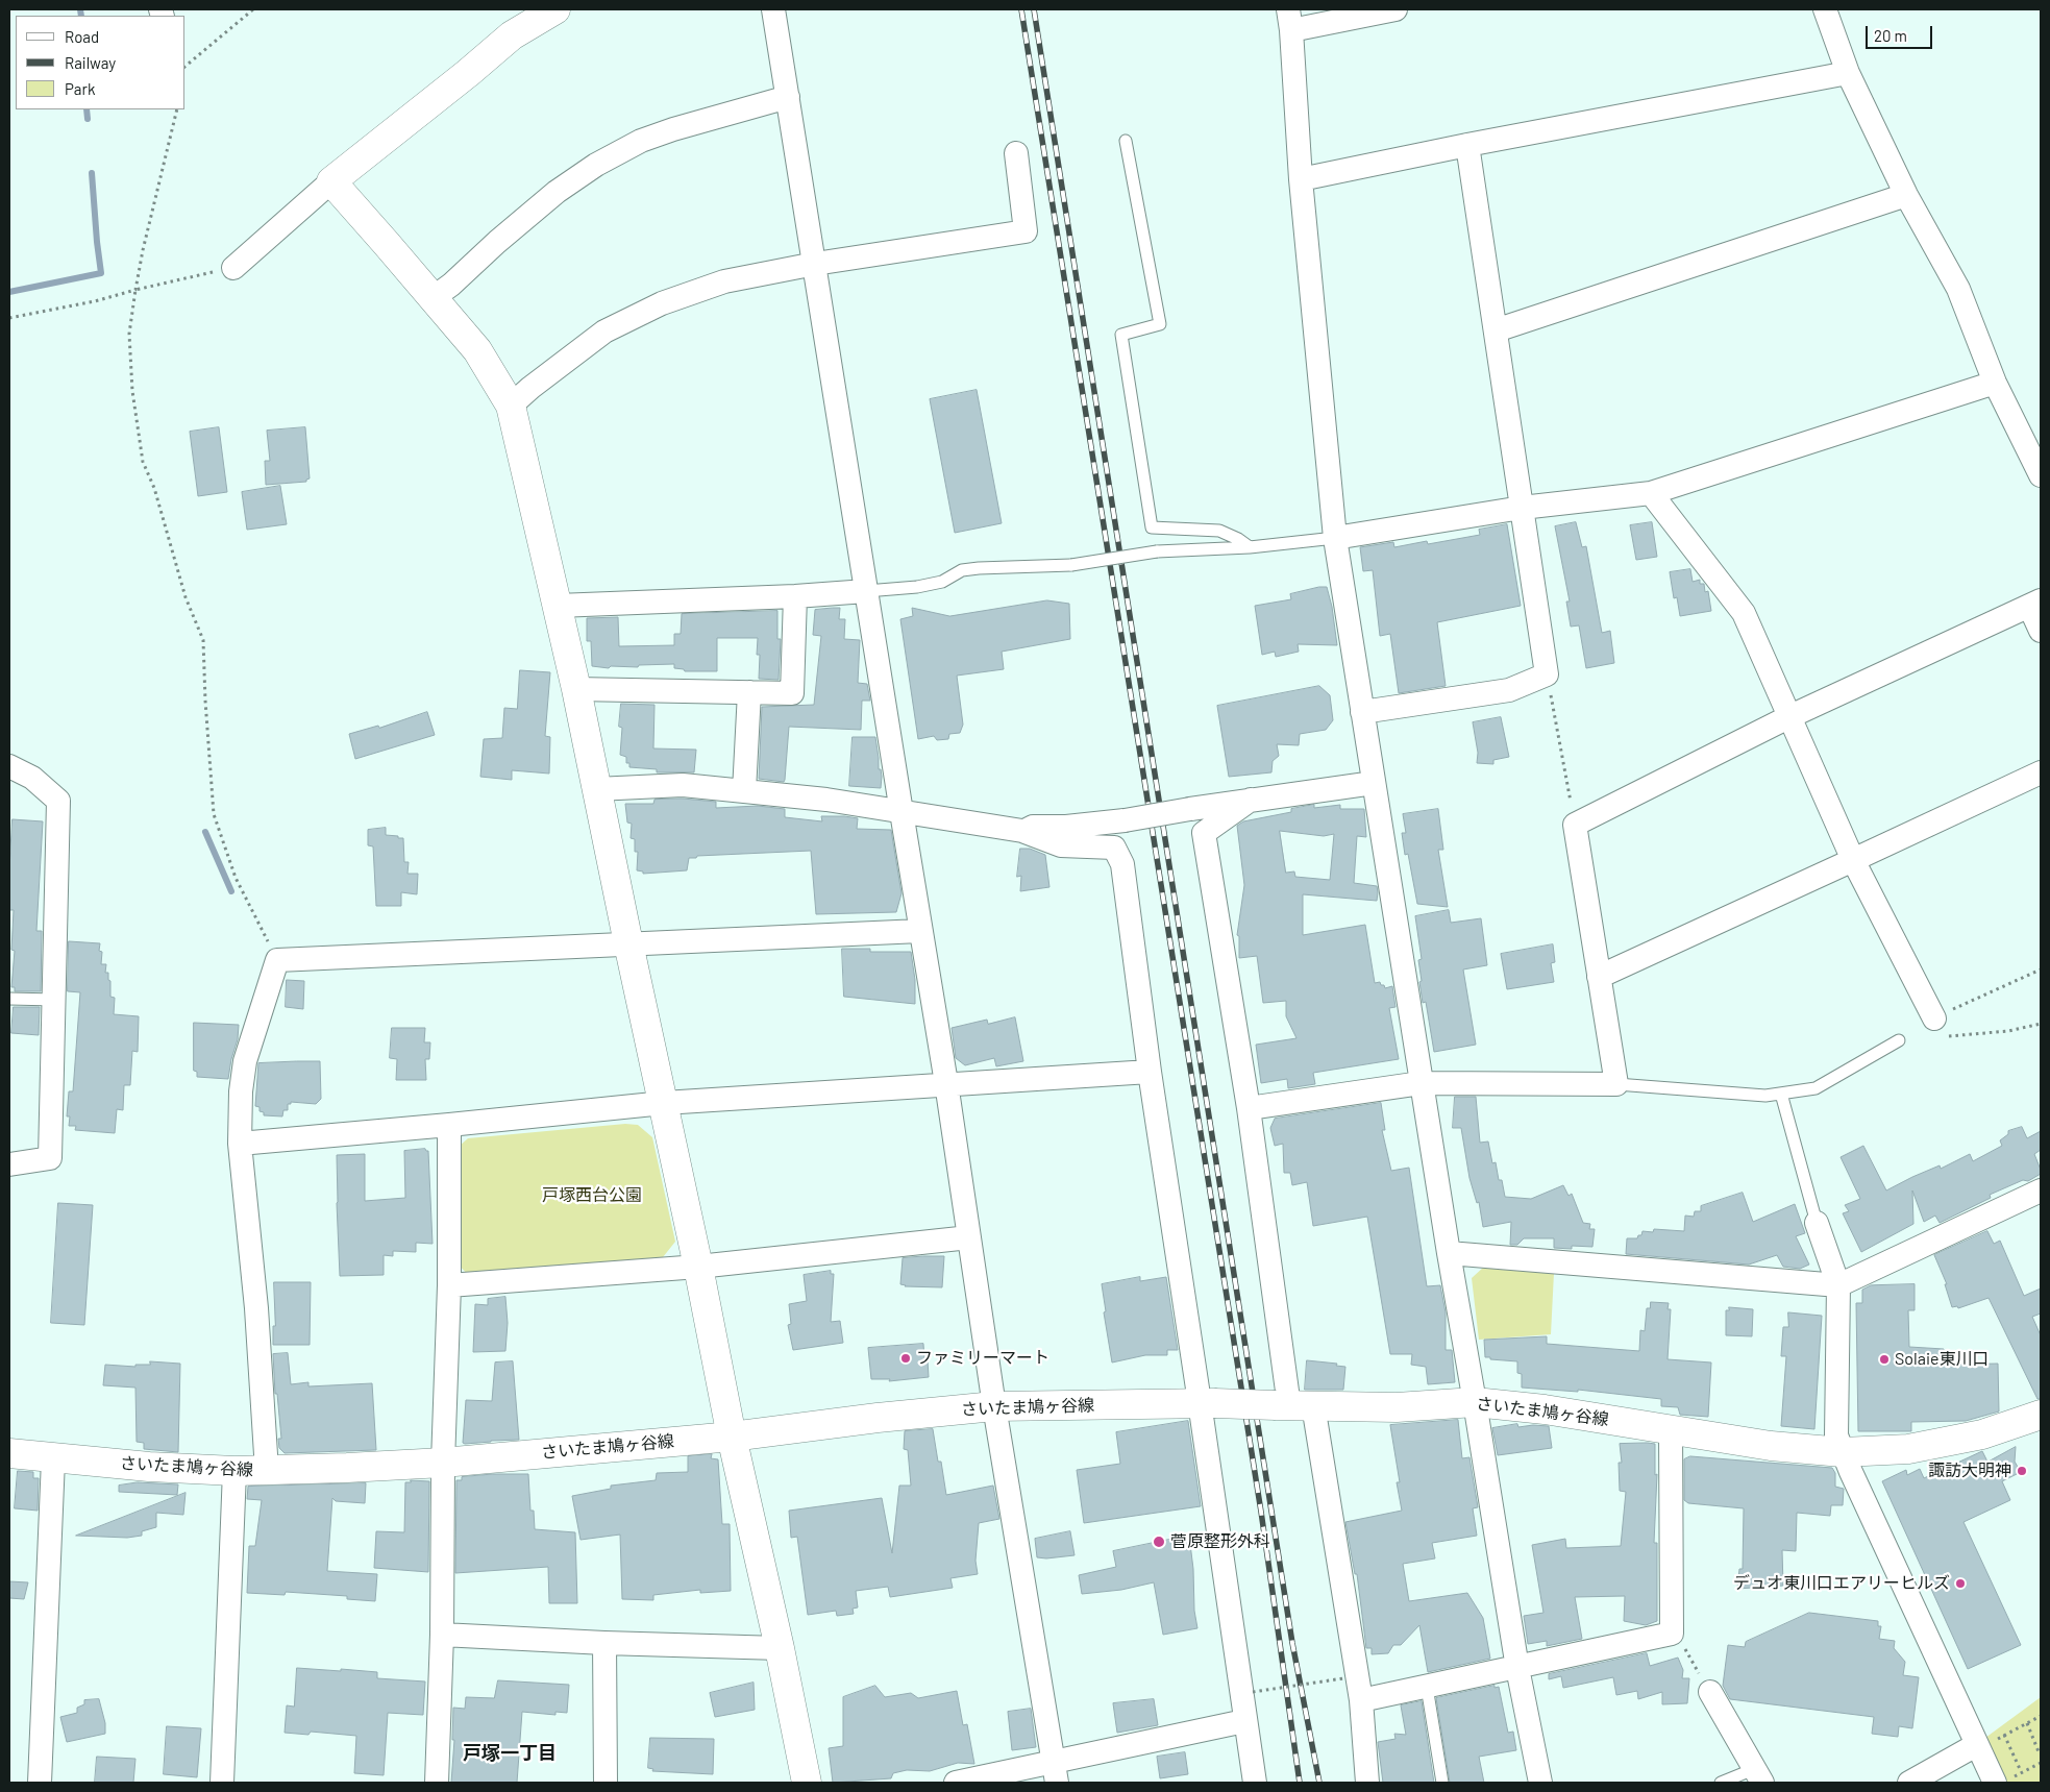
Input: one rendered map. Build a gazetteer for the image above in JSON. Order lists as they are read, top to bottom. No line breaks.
{"streets":{"main road":["さいたま鳩ヶ谷線"]},"districts":["戸塚一丁目"],"parks":["戸塚西台公園"],"places":["ファミリーマート","Solaie東川口","諏訪大明神","菅原整形外科","デュオ東川口エアリーヒルズ"],"legend":["Road","Railway","Park"],"scale_bar":"20 m"}
